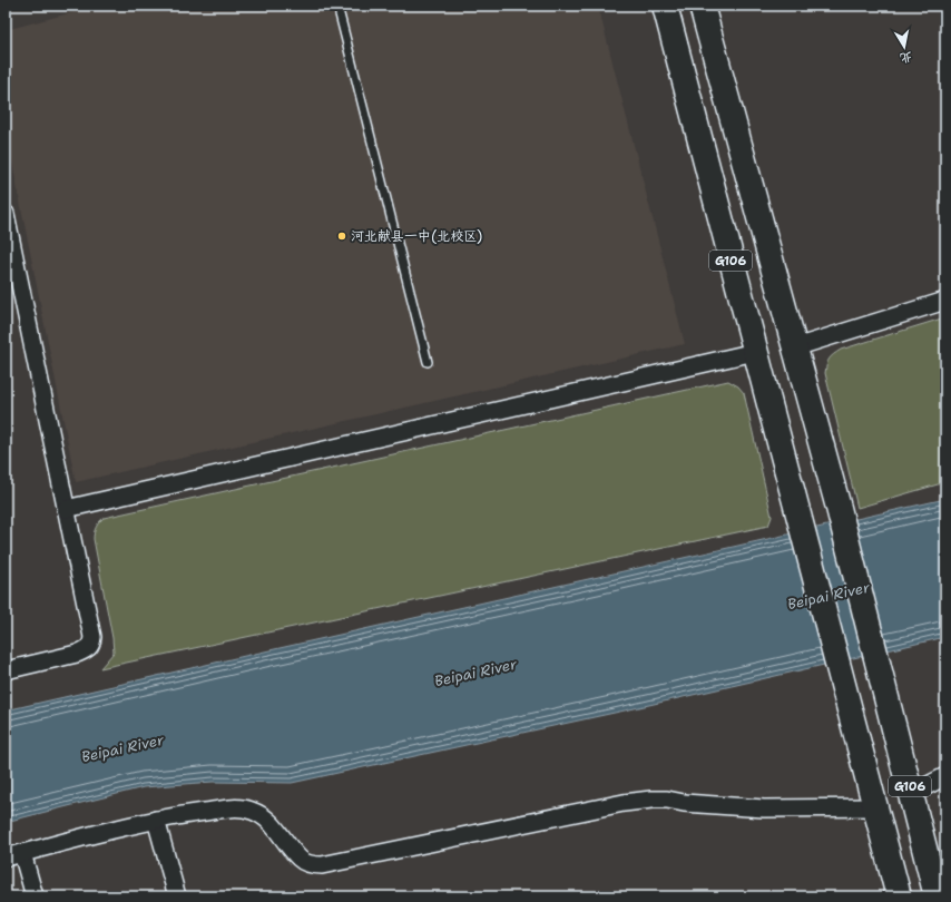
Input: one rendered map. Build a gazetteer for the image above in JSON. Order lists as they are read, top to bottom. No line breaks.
{"streets":{"highway":["G106"]},"water":["Beipai River"],"places":["河北献县一中(北校区)"],"north":"bottom"}
